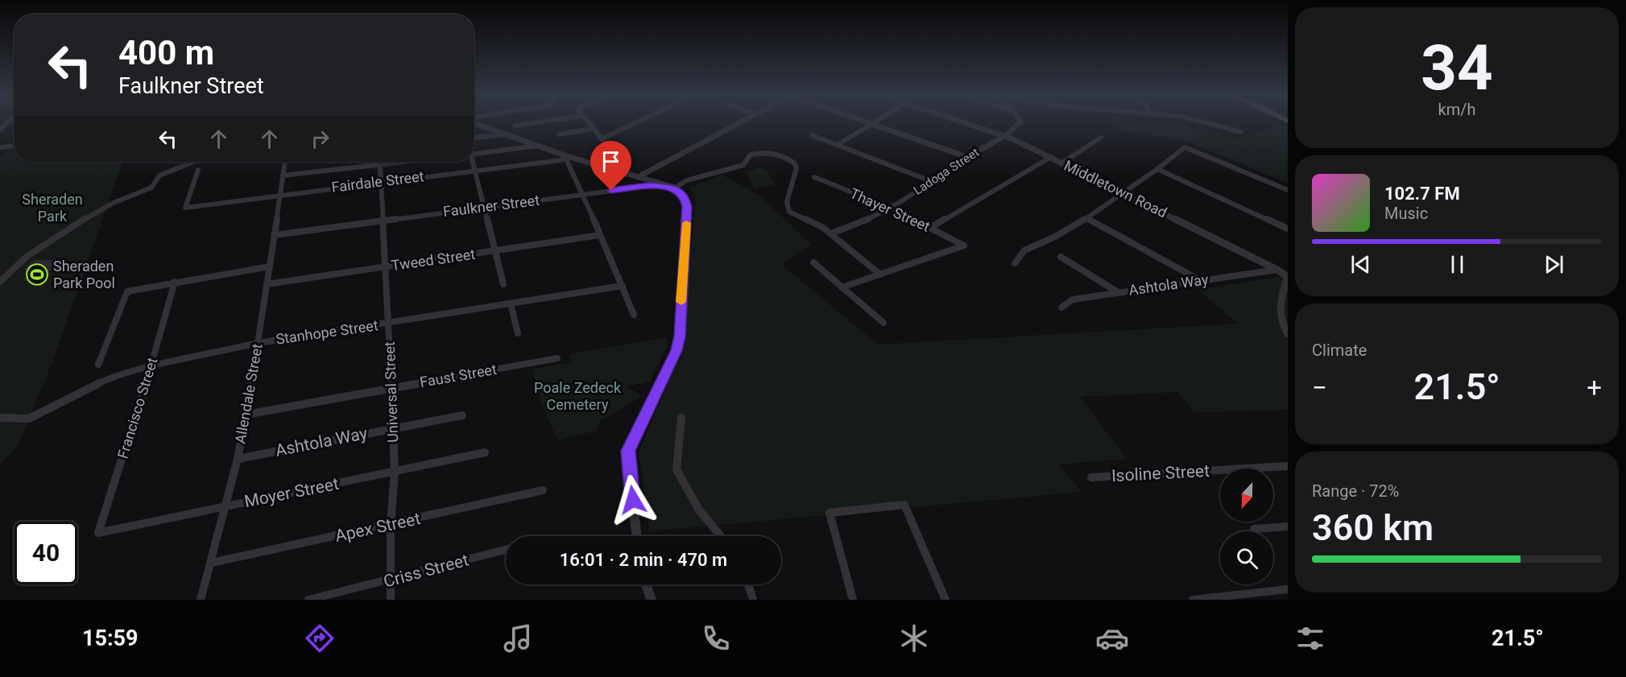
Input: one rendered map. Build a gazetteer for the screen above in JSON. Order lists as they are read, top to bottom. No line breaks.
{"streets":{"street":["Ladoga Street","Fairdale Street","Middletown Road","Faulkner Street","Thayer Street","Tweed Street","Ashtola Way","Stanhope Street","Faust Street","Universal Street","Allendale Street","Francisco Street","Isoline Street","Moyer Street","Apex Street","Criss Street"]},"crossings":[["Ladoga Street","Middletown Road"],["Ladoga Street","Faulkner Street"],["Ladoga Street","Thayer Street"],["Fairdale Street","Universal Street"],["Fairdale Street","Allendale Street"],["Middletown Road","Ashtola Way"],["Faulkner Street","Universal Street"],["Faulkner Street","Allendale Street"],["Tweed Street","Universal Street"],["Tweed Street","Allendale Street"],["Ashtola Way","Universal Street"],["Ashtola Way","Allendale Street"],["Stanhope Street","Universal Street"],["Stanhope Street","Allendale Street"],["Stanhope Street","Francisco Street"],["Faust Street","Universal Street"],["Faust Street","Allendale Street"],["Universal Street","Moyer Street"],["Universal Street","Apex Street"],["Universal Street","Criss Street"],["Allendale Street","Moyer Street"],["Allendale Street","Apex Street"],["Francisco Street","Moyer Street"]],"parks":["Sheraden Park","Poale Zedeck Cemetery"],"places":{"sports":["Sheraden Park Pool"]},"north":"bottom","page":{"tile":[["34","km/h"],"Climate",["Range · 72%","360 km"]],"turn":["400 m","Faulkner Street"],"song":["102.7 FM","Music"],"heat":["−","21.5°","+"],"limit":"40","trip":"16:01 · 2 min · 470 m","tabs":["15:59","21.5°"]}}
